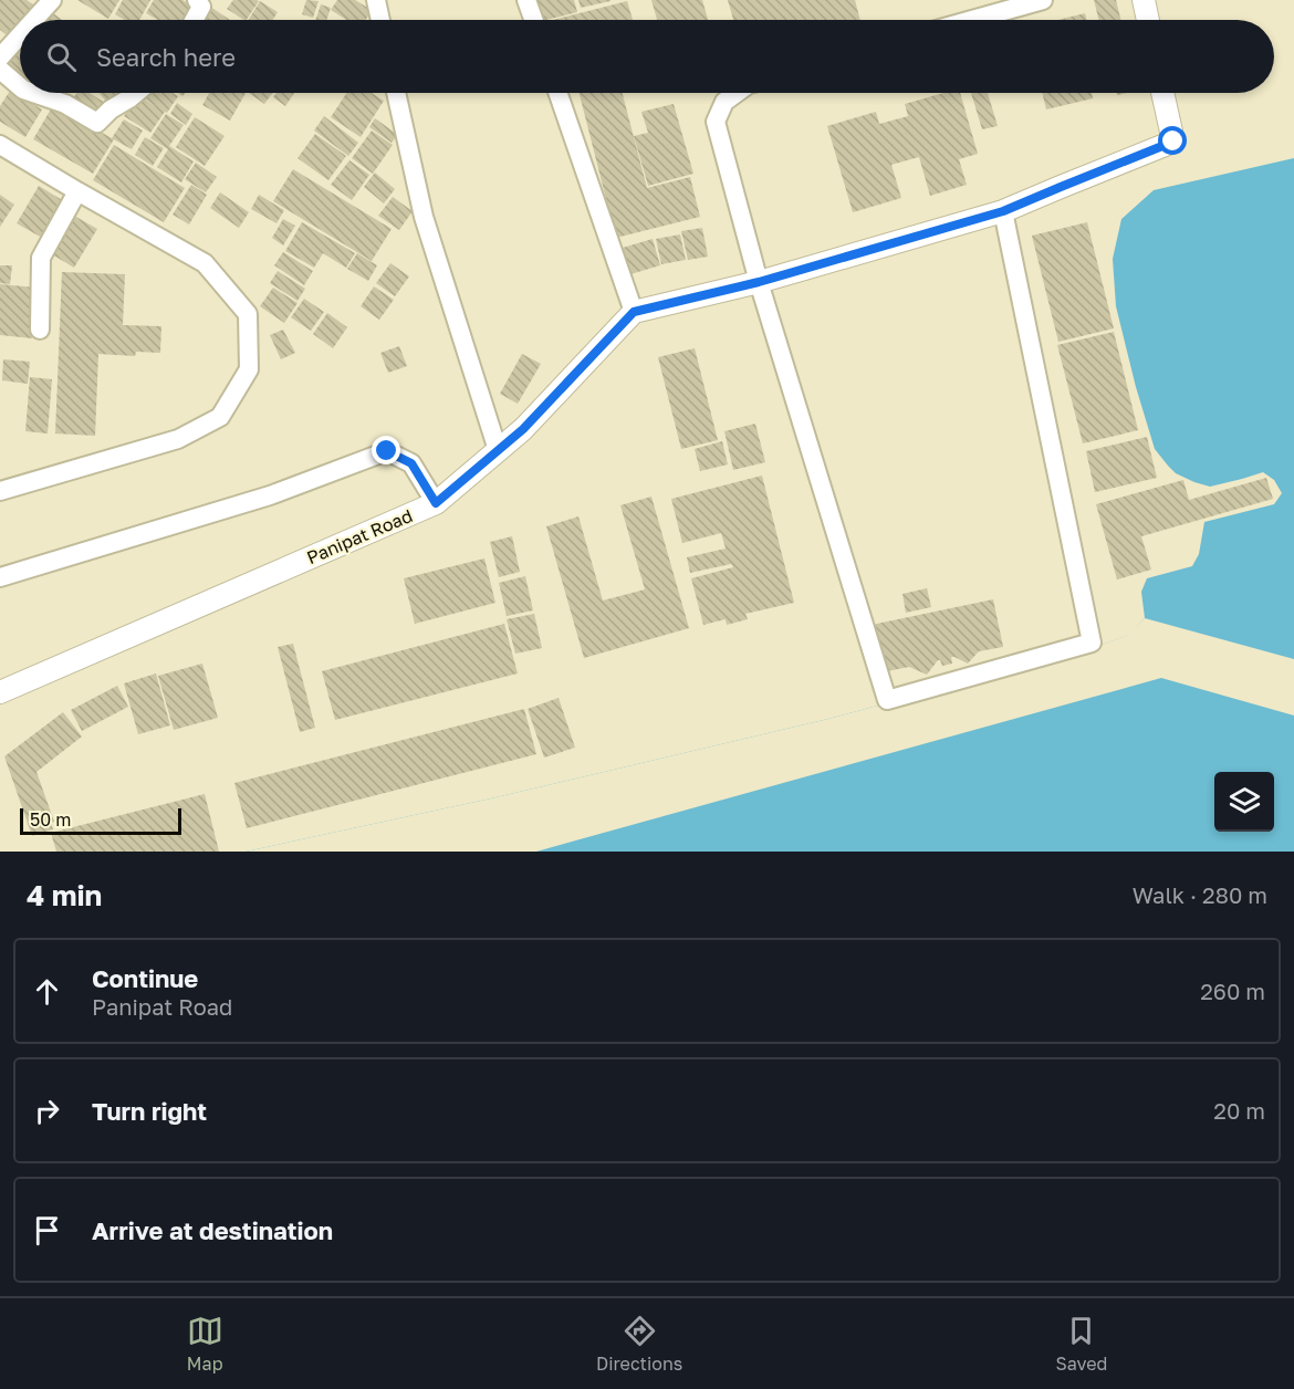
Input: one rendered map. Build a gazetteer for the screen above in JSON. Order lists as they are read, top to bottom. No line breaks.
{"streets":{"street":["Panipat Road"]},"scale_bar":"50 m","page":{"search":"Search here","scale":"50 m","heading":["4 min","Walk · 280 m"],"list":[["Continue","Panipat Road","260 m"],["Turn right","20 m"],"Arrive at destination"],"nav":["Map","Directions","Saved"]}}
